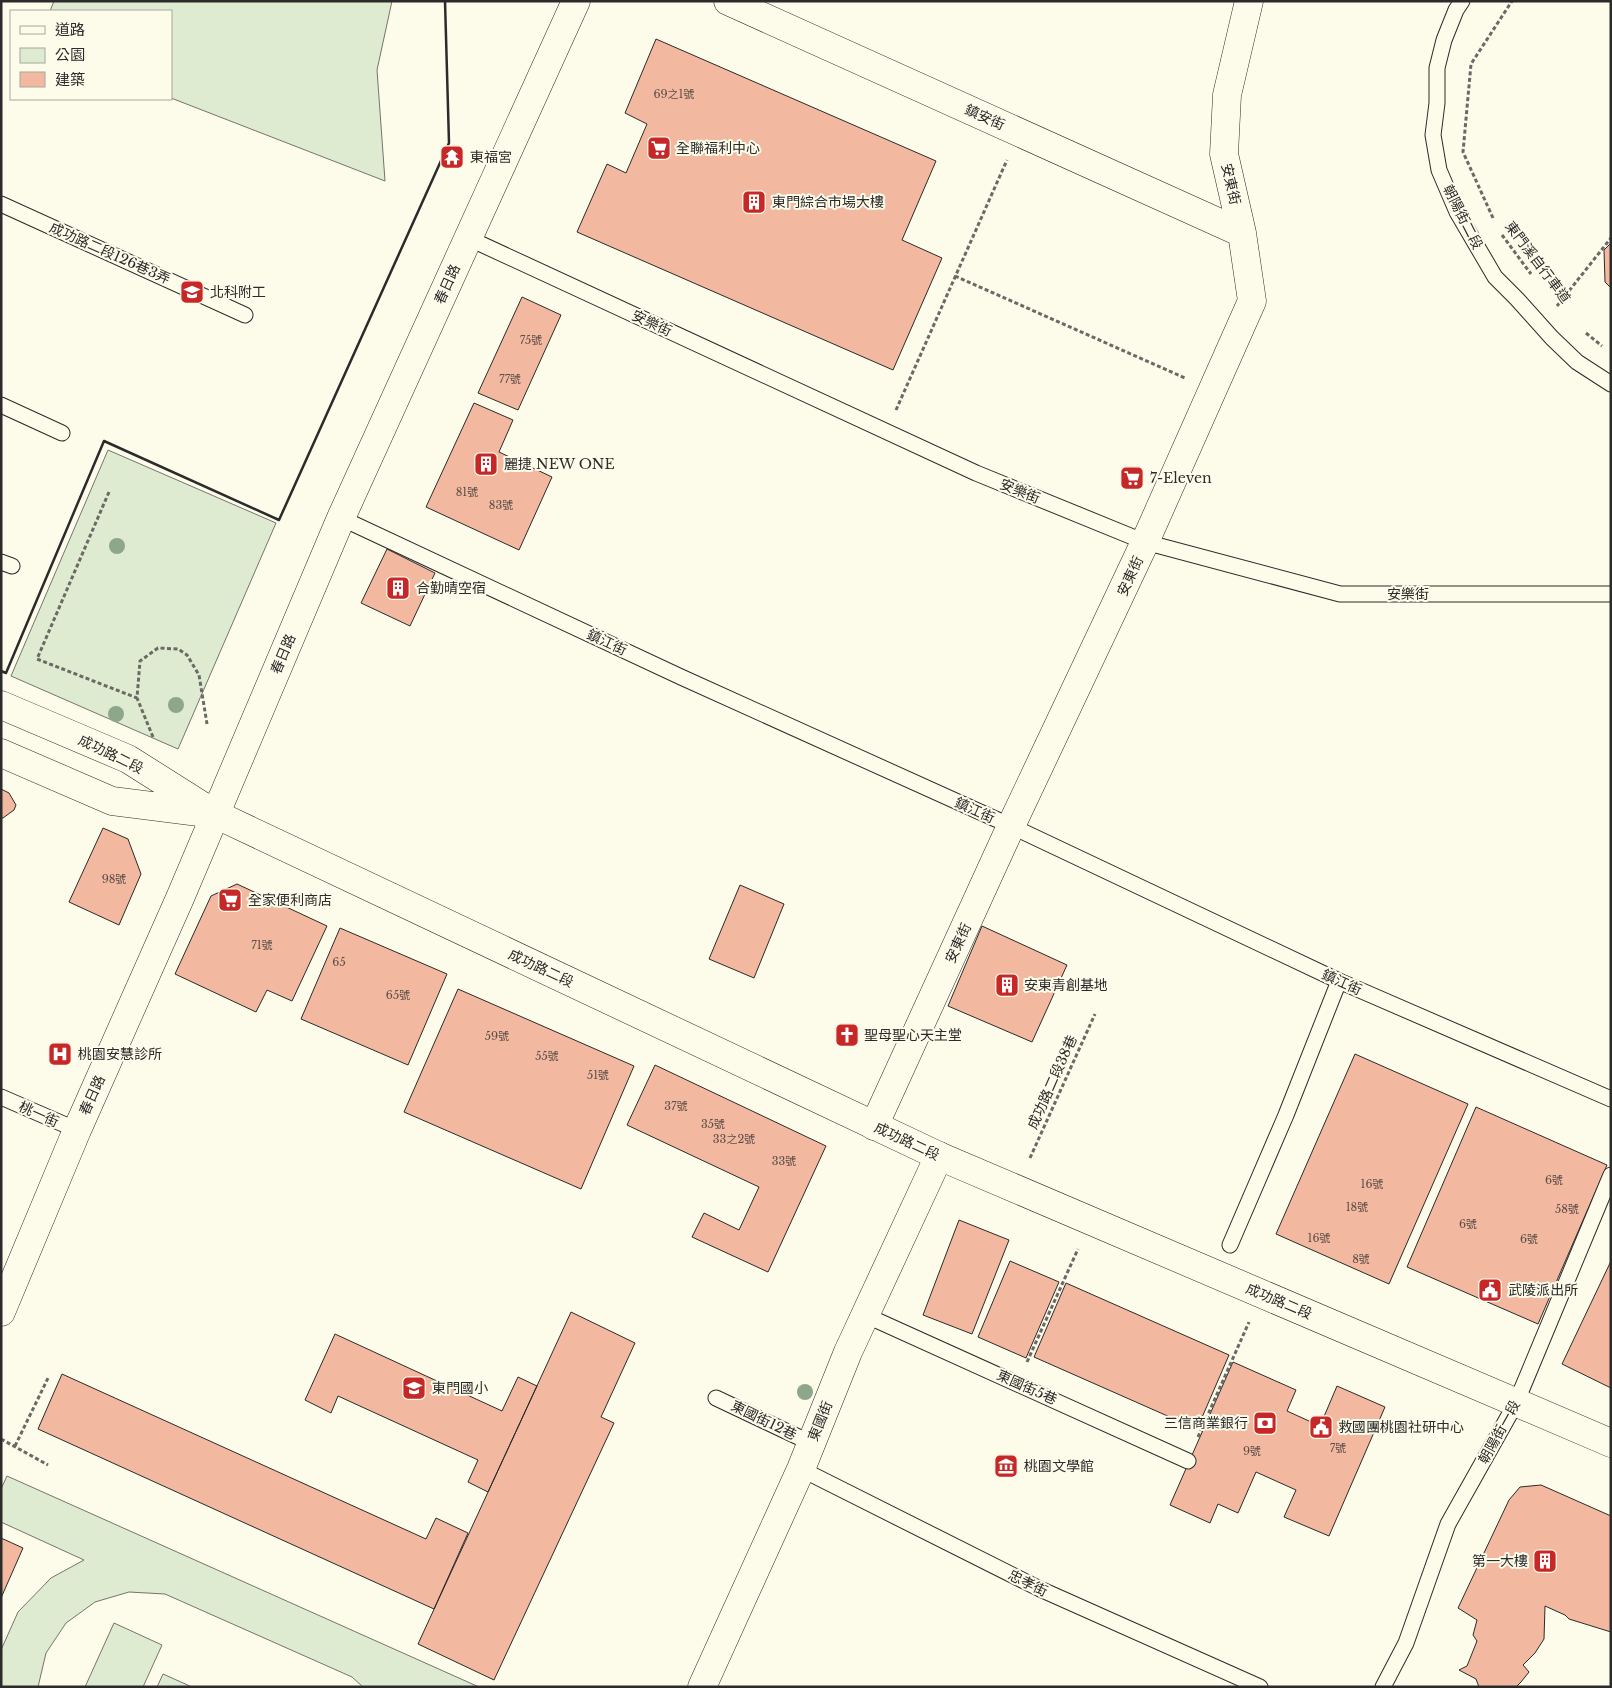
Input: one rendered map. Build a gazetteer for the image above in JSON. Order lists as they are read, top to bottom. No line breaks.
{"streets":{"street":["鎮安街","安東街","春日路","成功路二段","東國街"],"lane":["朝陽街二段","成功路二段126巷3弄","安樂街","鎮江街","桃一街","東國街5巷","東國街12巷","朝陽街一段","忠孝街"],"path":["東門溪自行車道","成功路二段38巷"]},"crossings":[["鎮安街","安東街"],["安東街","安樂街"],["安東街","鎮江街"],["安東街","成功路二段"],["春日路","安樂街"],["春日路","鎮江街"],["春日路","成功路二段"],["春日路","桃一街"],["成功路二段","東國街"],["成功路二段","朝陽街一段"],["東國街5巷","東國街"],["東國街12巷","東國街"],["東國街","忠孝街"]],"places":{"supermarket":["全聯福利中心","7-Eleven","全家便利商店"],"temple":["東福宮"],"building":["東門綜合市場大樓","麗捷 NEW ONE","合勤晴空宿","安東青創基地","第一大樓"],"school or university":["北科附工","東門國小"],"church":["聖母聖心天主堂"],"hospital":["桃園安慧診所"],"public building":["武陵派出所","救國團桃園社研中心"],"bank":["三信商業銀行"],"museum":["桃園文學館"]},"house_numbers":["69之1號","75號","77號","81號","83號","98號","71號","65","65號","59號","55號","51號","37號","35號","33之2號","33號","6號","16號","18號","58號","6號","16號","6號","8號","7號","9號"],"legend":["道路","公園","建築"]}
